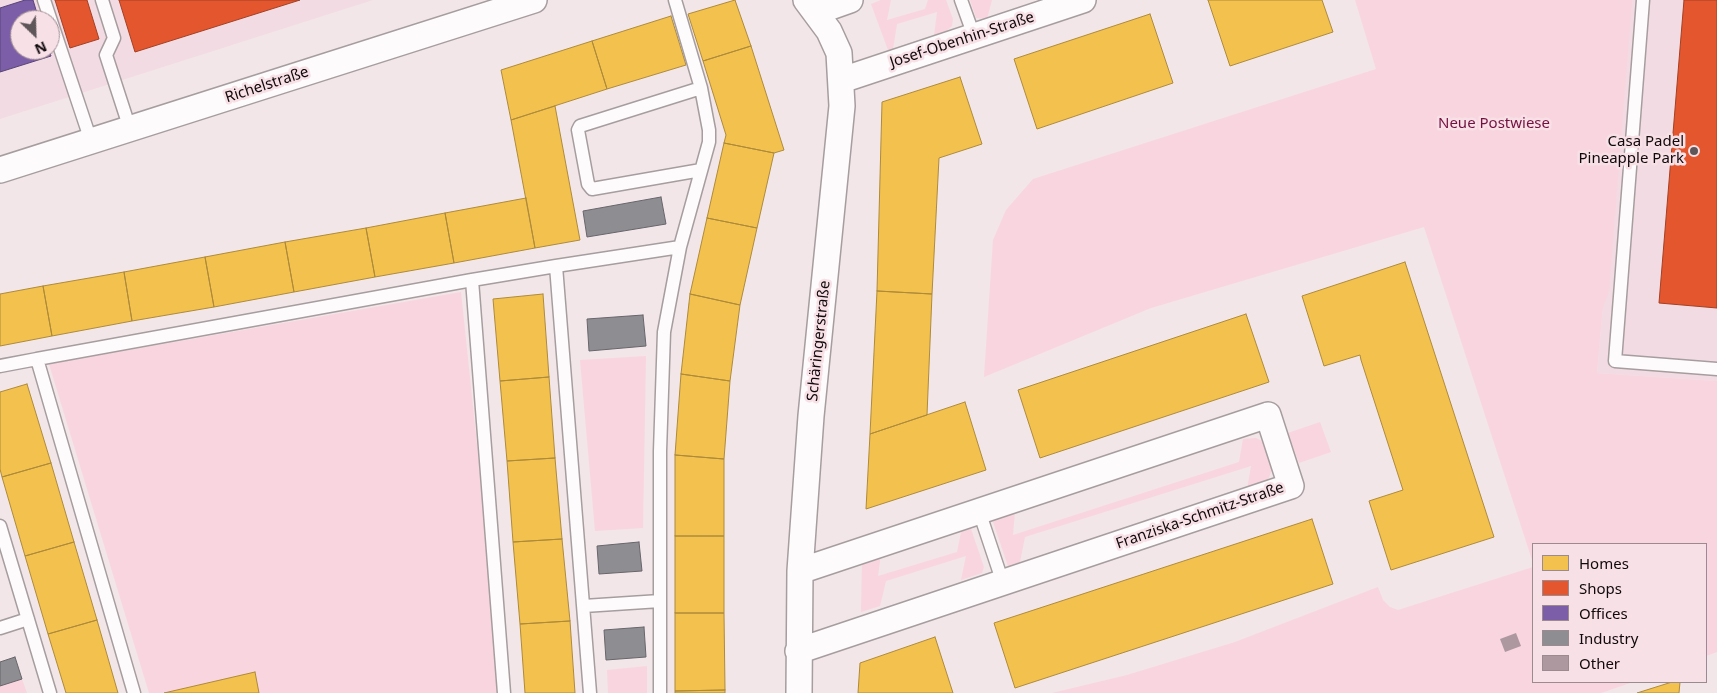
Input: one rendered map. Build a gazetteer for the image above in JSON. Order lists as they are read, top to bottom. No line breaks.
{"streets":{"street":["Josef-Obenhin-Straße","Richelstraße","Schäringerstraße","Franziska-Schmitz-Straße"]},"crossings":[["Josef-Obenhin-Straße","Schäringerstraße"],["Schäringerstraße","Franziska-Schmitz-Straße"]],"parks":["Neue Postwiese"],"places":["Casa Padel Pineapple Park"],"legend":["Homes","Shops","Offices","Industry","Other"],"north":"bottom right"}
